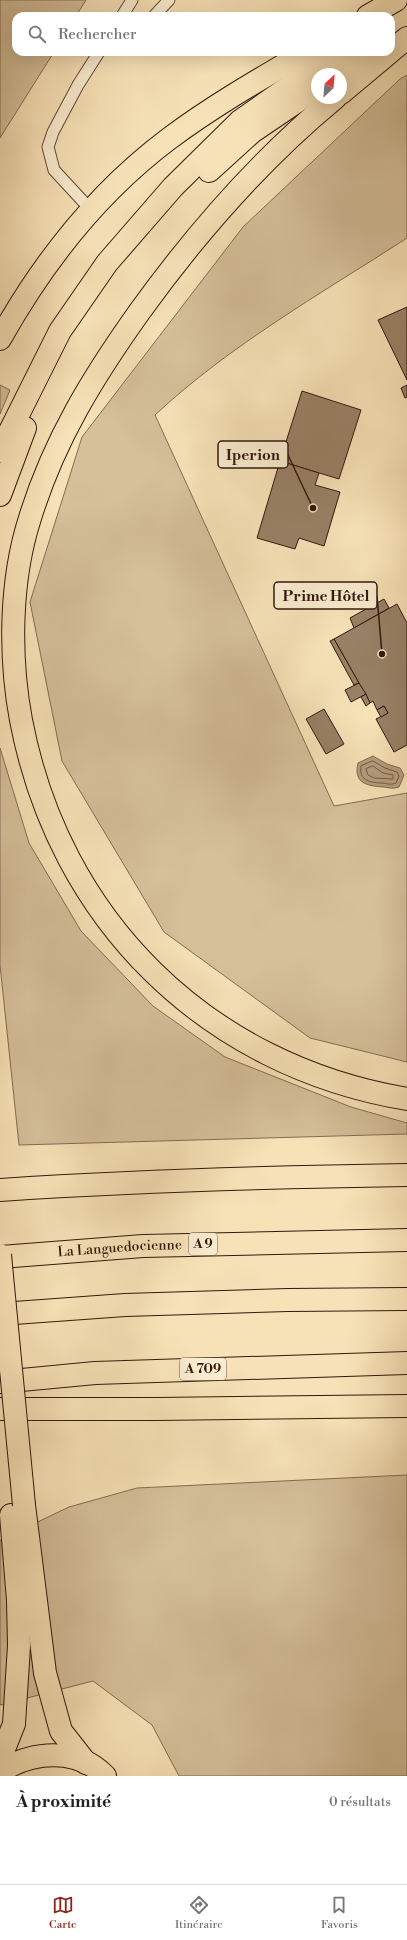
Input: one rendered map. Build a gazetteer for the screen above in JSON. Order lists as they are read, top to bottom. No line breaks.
{"streets":{"main road":["A 9","La Languedocienne","A 709"]},"places":["Iperion","Prime Hôtel"],"north":"top right","page":{"search":"Rechercher","heading":["À proximité","0 résultats"],"nav":["Carte","Itinéraire","Favoris"]}}
